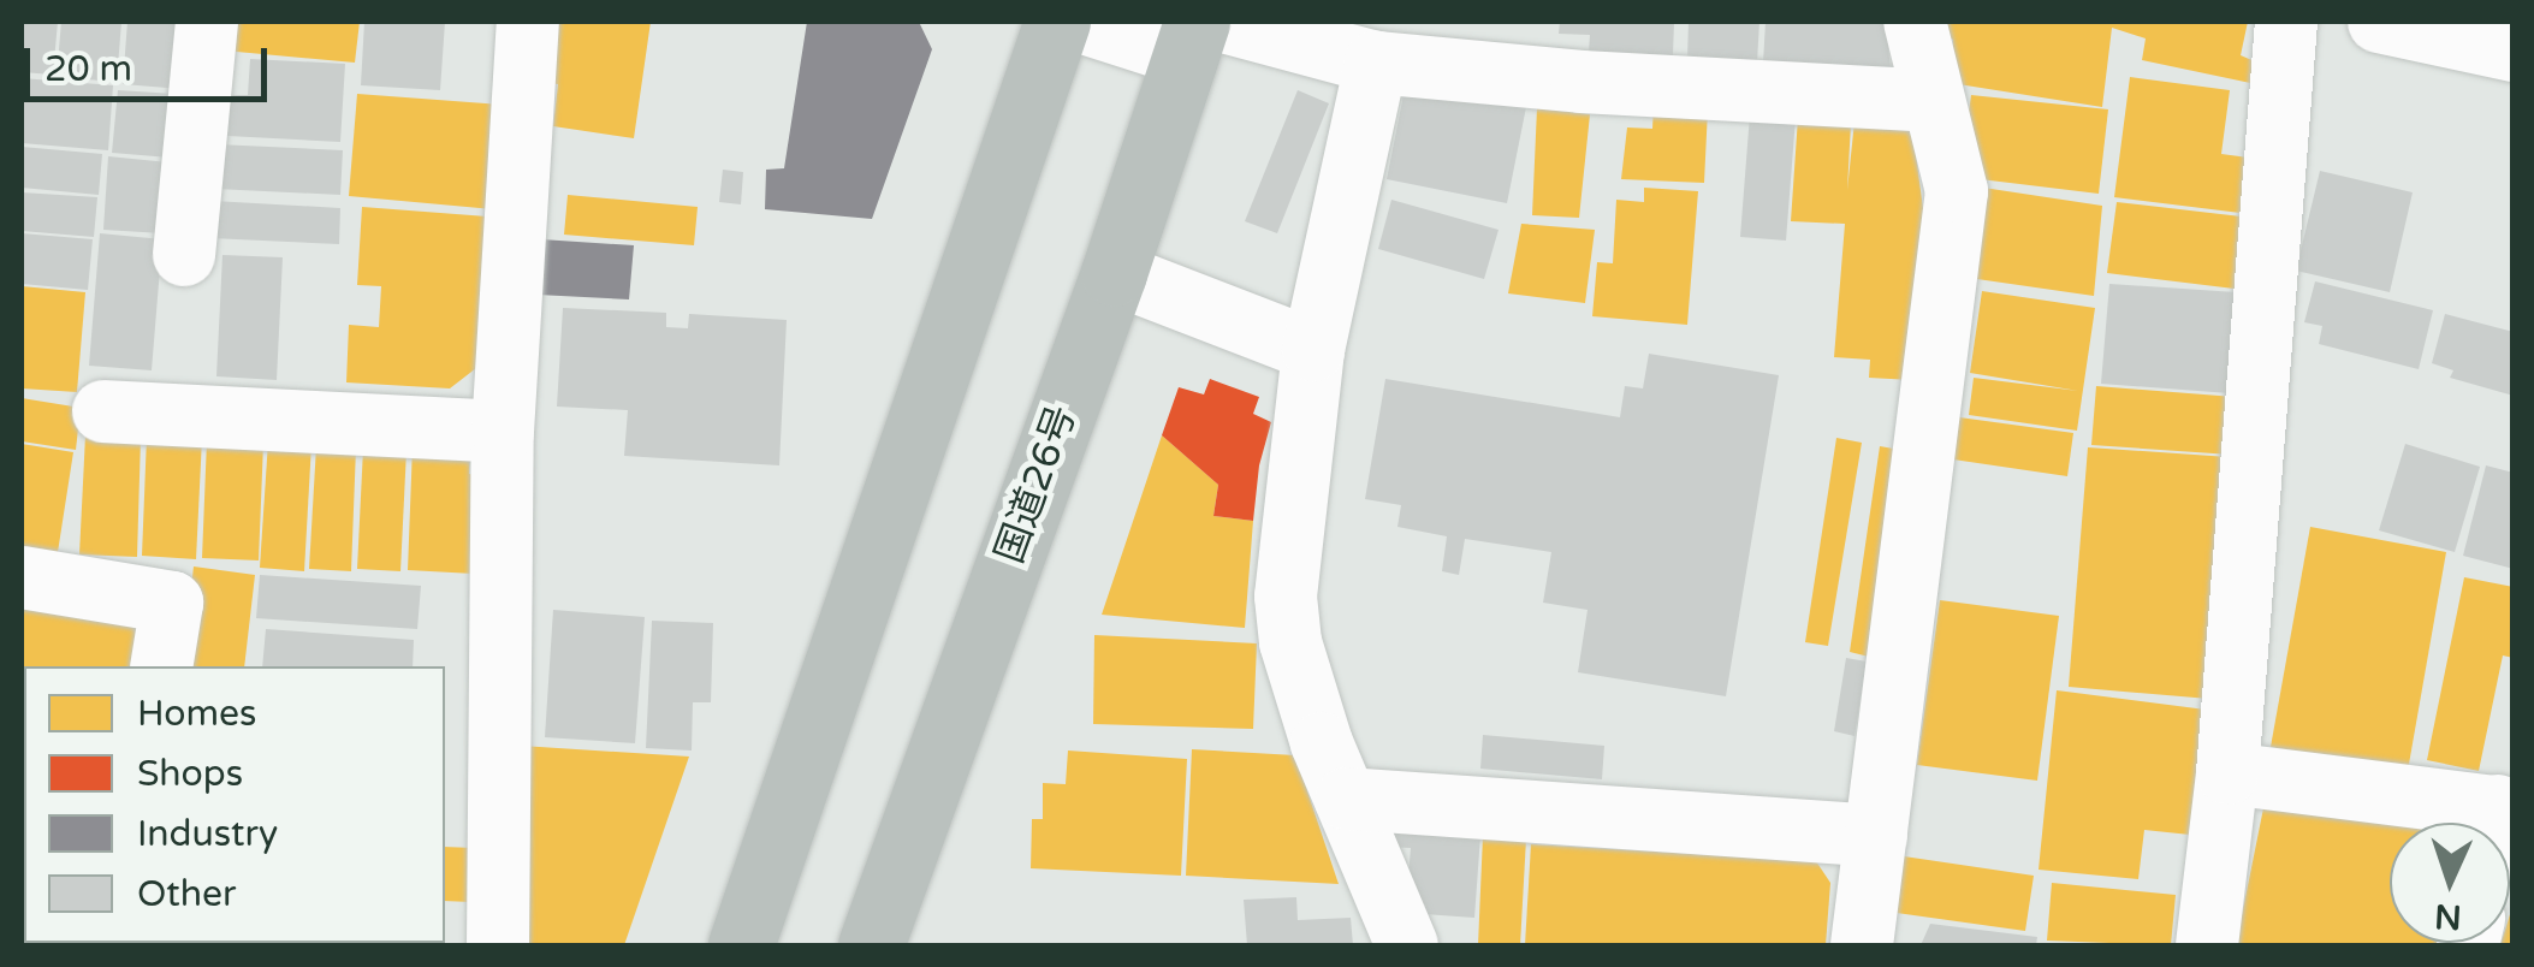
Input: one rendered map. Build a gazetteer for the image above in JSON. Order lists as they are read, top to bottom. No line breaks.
{"streets":{"highway":["国道26号"]},"legend":["Homes","Shops","Industry","Other"],"scale_bar":"20 m","north":"bottom"}
